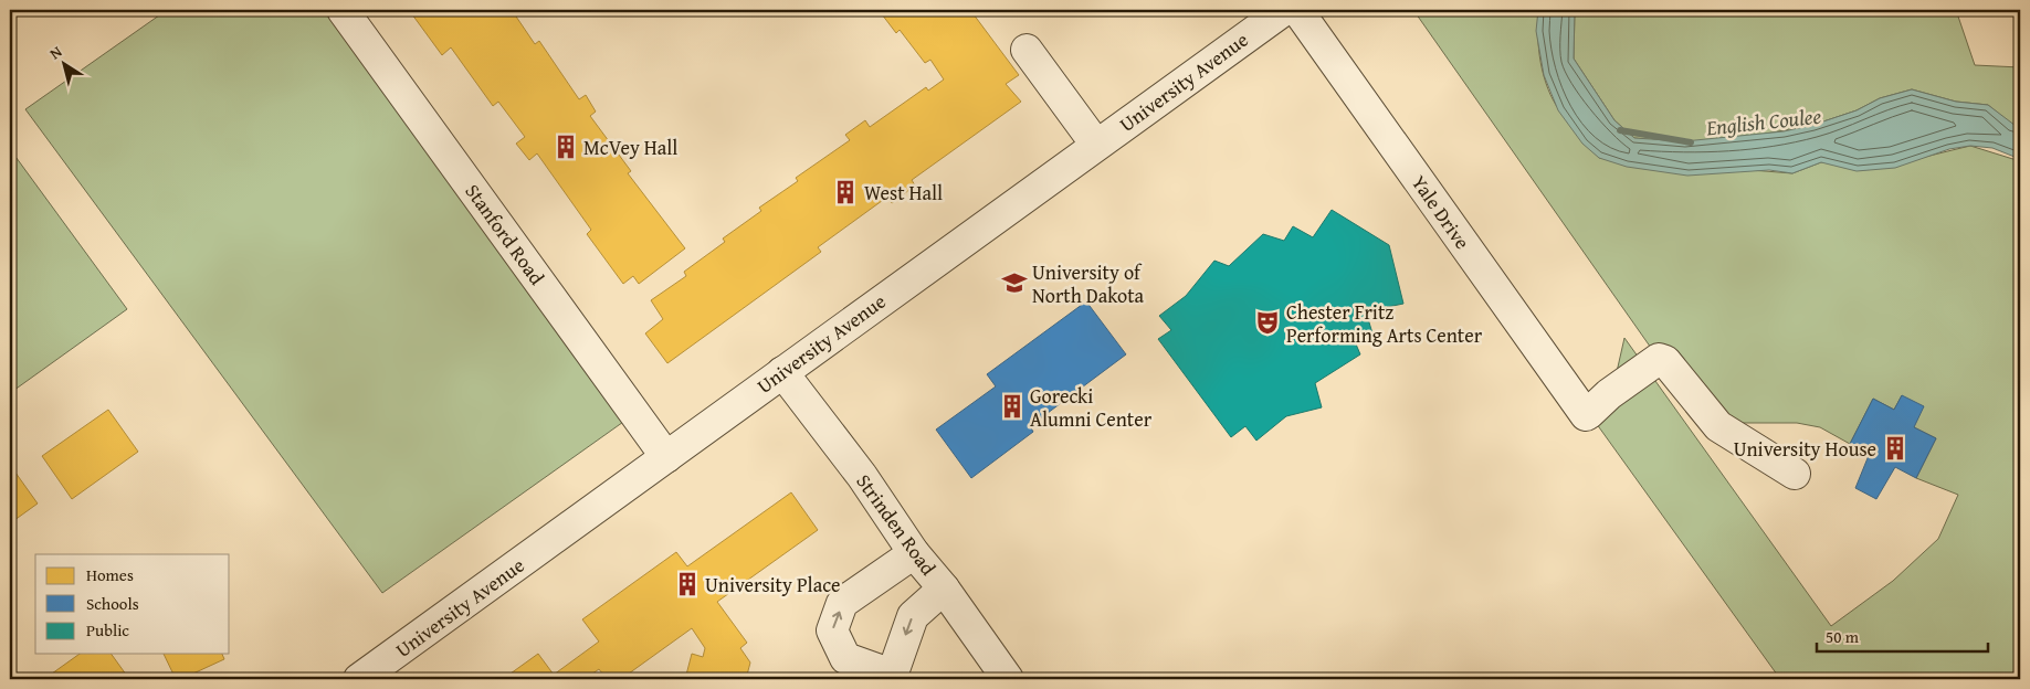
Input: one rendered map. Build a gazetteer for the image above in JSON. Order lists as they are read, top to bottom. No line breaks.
{"streets":{"street":["University Avenue","Yale Drive","Stanford Road","Strinden Road"]},"crossings":[["University Avenue","Stanford Road"],["University Avenue","Strinden Road"]],"water":["English Coulee"],"places":{"building":["McVey Hall","West Hall","Gorecki Alumni Center","University House","University Place"],"school or university":["University of North Dakota"],"theatre":["Chester Fritz Performing Arts Center"]},"legend":["Homes","Schools","Public"],"scale_bar":"50 m","north":"top left"}
